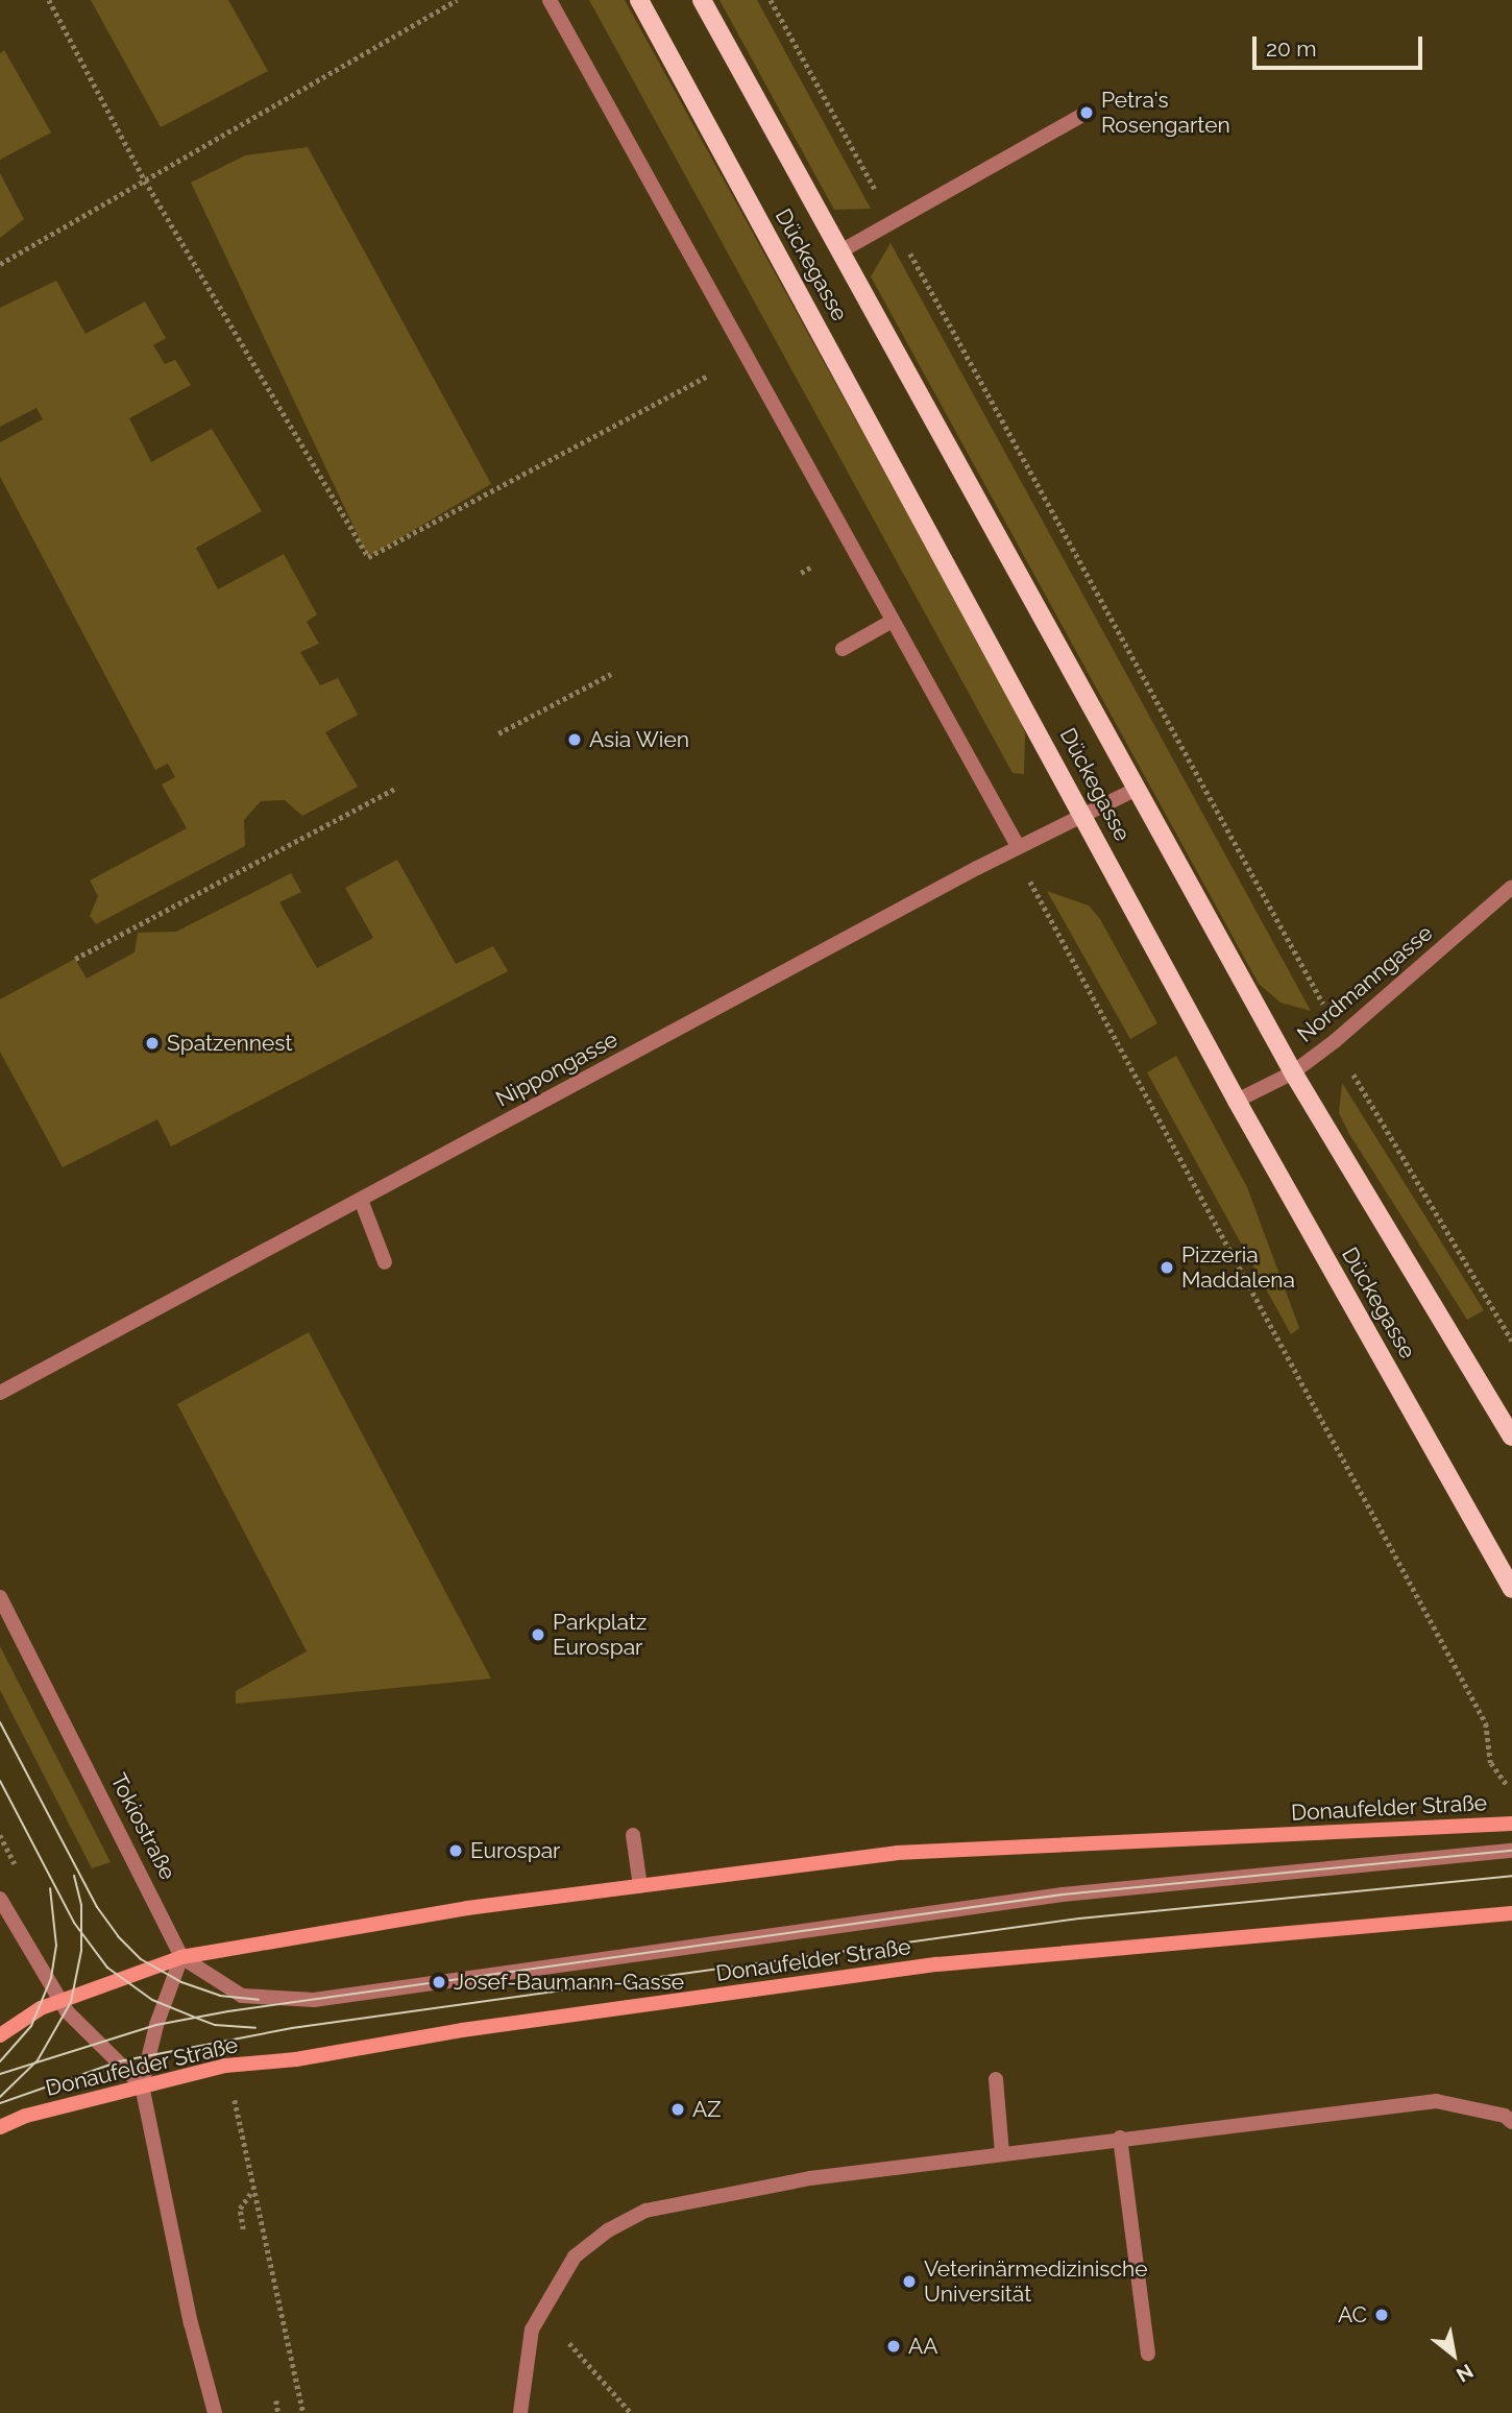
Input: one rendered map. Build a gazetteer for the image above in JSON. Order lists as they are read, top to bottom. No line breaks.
{"streets":{"main road":["Dückegasse","Donaufelder Straße"],"street":["Nordmanngasse","Nippongasse","Tokiostraße"]},"crossings":[["Dückegasse","Nordmanngasse"],["Dückegasse","Nippongasse"],["Donaufelder Straße","Tokiostraße"]],"places":["Petra's Rosengarten","Asia Wien","Spatzennest","Pizzeria Maddalena","Parkplatz Eurospar","Eurospar","Josef-Baumann-Gasse","AZ","Veterinärmedizinische Universität","AC","AA"],"scale_bar":"20 m","north":"bottom right"}
